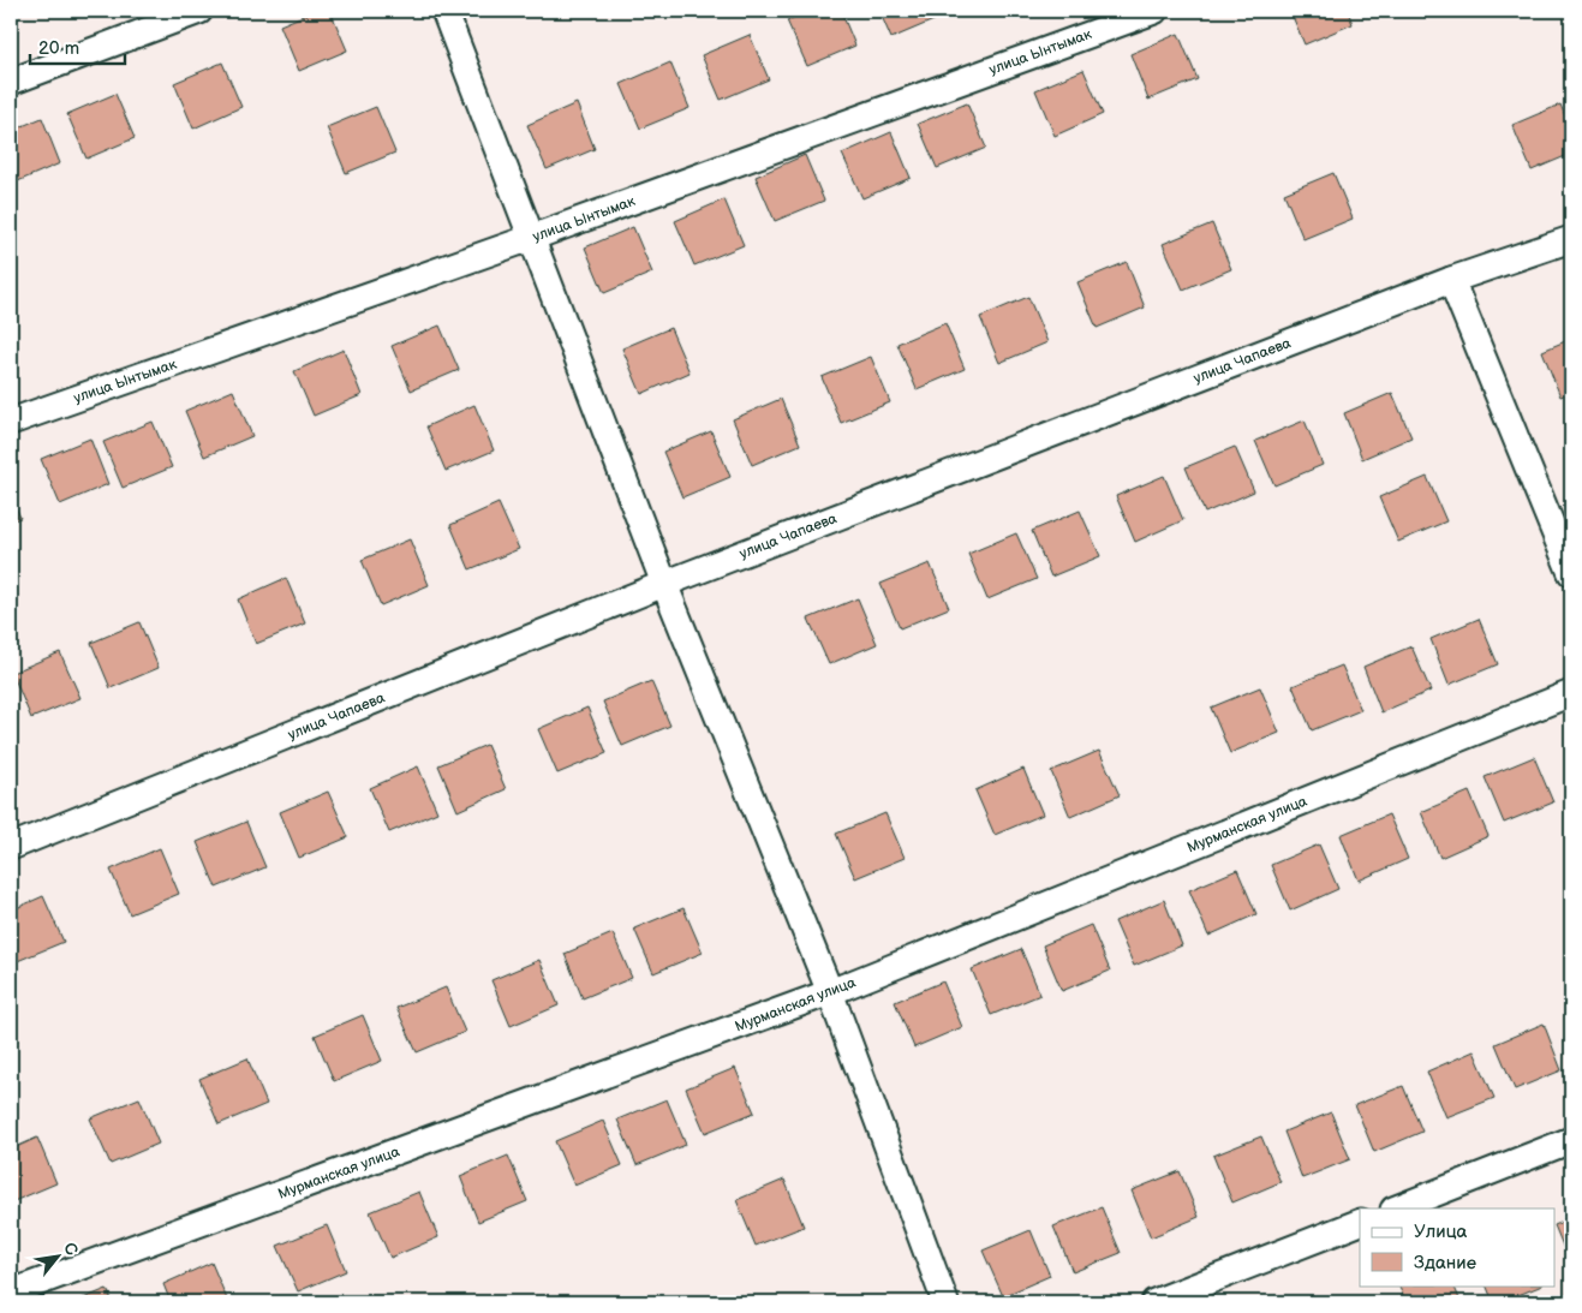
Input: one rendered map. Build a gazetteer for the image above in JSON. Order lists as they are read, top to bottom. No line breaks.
{"streets":{"street":["улица Ынтымак","улица Чапаева","Мурманская улица"]},"legend":["Улица","Здание"],"scale_bar":"20 m","north":"top right"}
